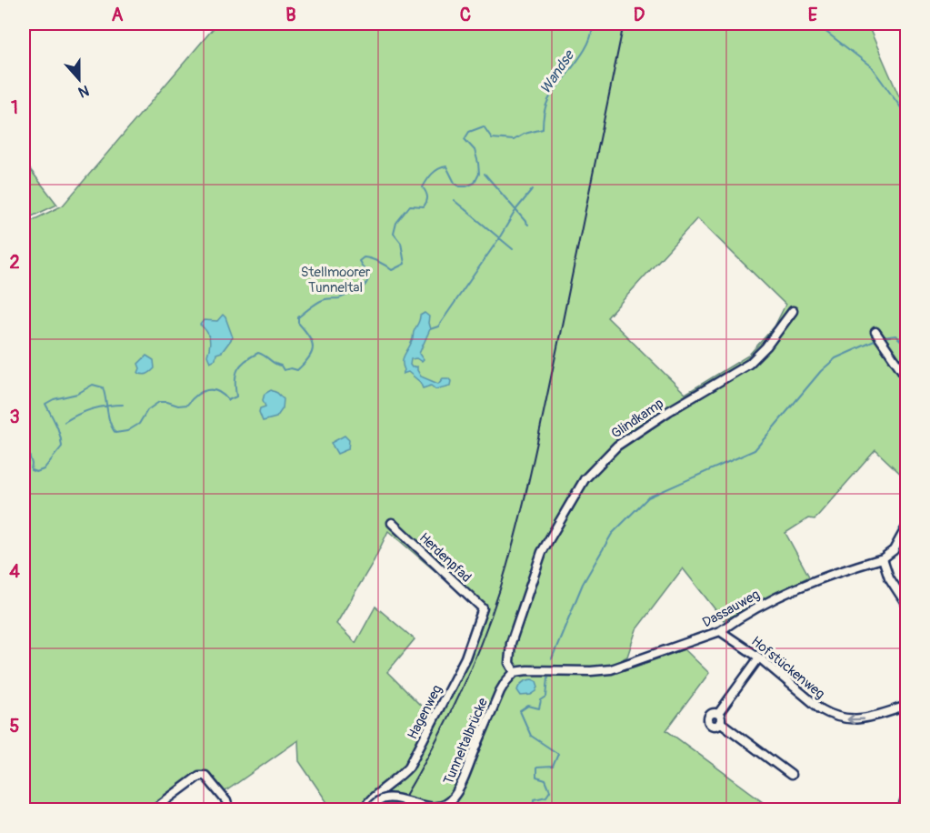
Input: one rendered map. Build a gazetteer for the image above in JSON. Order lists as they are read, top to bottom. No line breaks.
{"streets":{"street":["Glindkamp","Herdenpfad","Dassauweg","Hofstückenweg","Hagenweg","Tunneltalbrücke"]},"crossings":[["Glindkamp","Dassauweg"],["Glindkamp","Tunneltalbrücke"],["Herdenpfad","Hagenweg"],["Dassauweg","Hofstückenweg"],["Dassauweg","Tunneltalbrücke"]],"one_way":["Hofstückenweg"],"water":["Wandse"],"parks":["Stellmoorer Tunneltal"],"north":"bottom","grid":{"columns":["A","B","C","D","E"],"rows":["1","2","3","4","5"]}}
